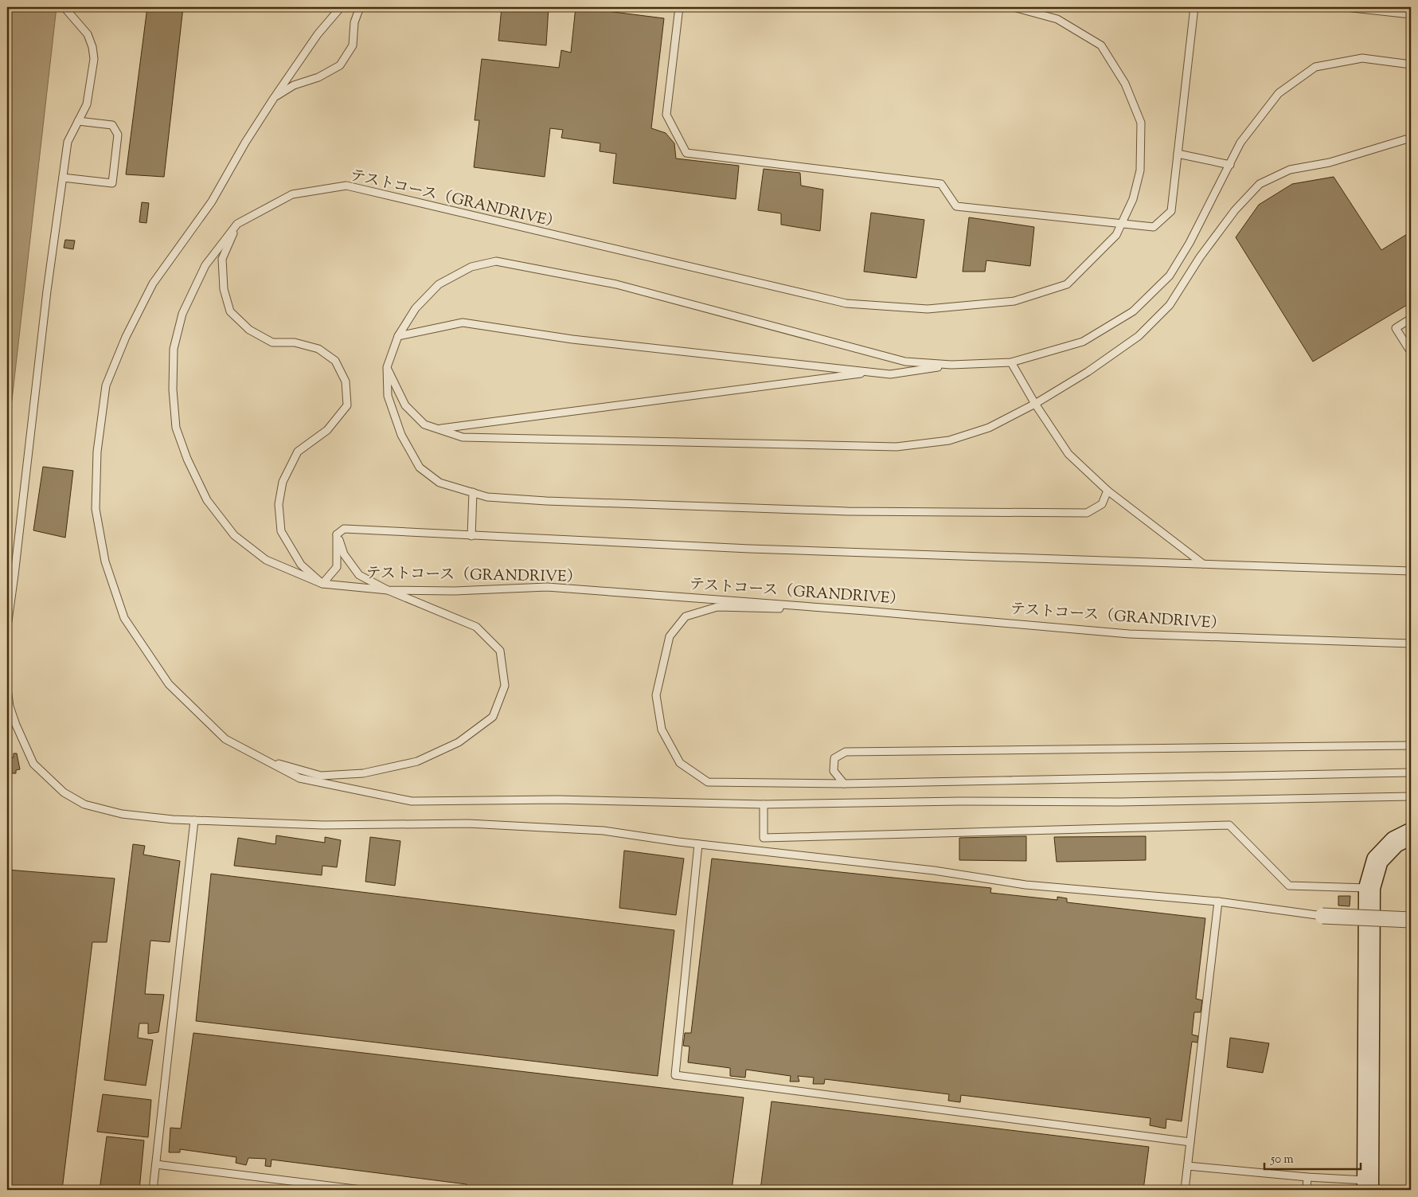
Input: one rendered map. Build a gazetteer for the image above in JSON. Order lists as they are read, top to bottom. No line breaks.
{"streets":{"lane":["テストコース（GRANDRIVE）"]},"scale_bar":"50 m"}
